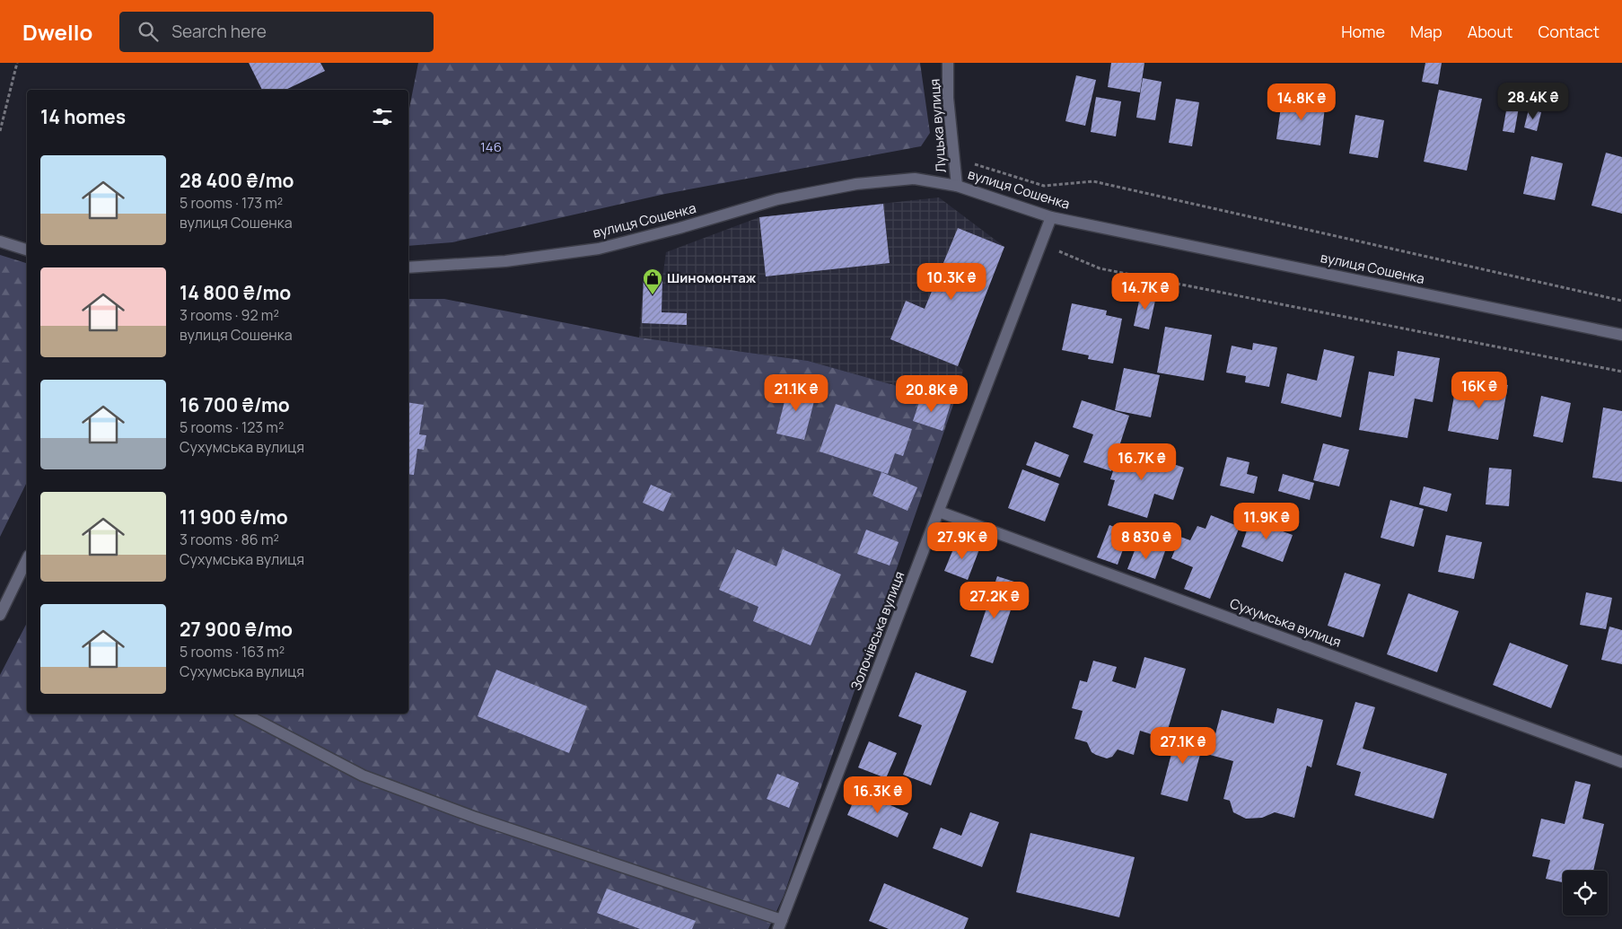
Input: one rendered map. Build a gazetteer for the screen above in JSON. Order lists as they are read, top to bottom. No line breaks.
{"streets":{"street":["Луцька вулиця","вулиця Сошенка","Сухумська вулиця","Золочівська вулиця"]},"crossings":[["Луцька вулиця","вулиця Сошенка"],["вулиця Сошенка","Золочівська вулиця"],["Сухумська вулиця","Золочівська вулиця"]],"parks":["146"],"places":{"shop":["Шиномонтаж"]},"page":{"header":"Dwello","search":"Search here","nav":["Home","Map","About","Contact"],"price":["28.4K ₴","14.8K ₴","10.3K ₴","14.7K ₴","16K ₴","21.1K ₴","20.8K ₴","16.7K ₴","11.9K ₴","27.9K ₴","8 830 ₴","27.2K ₴","27.1K ₴","16.3K ₴"],"heading":"14 homes","list":[{"name":"28 400 ₴/mo","note":"5 rooms · 173 m² · вулиця Сошенка"},{"name":"14 800 ₴/mo","note":"3 rooms · 92 m² · вулиця Сошенка"},{"name":"16 700 ₴/mo","note":"5 rooms · 123 m² · Сухумська вулиця"},{"name":"11 900 ₴/mo","note":"3 rooms · 86 m² · Сухумська вулиця"},{"name":"27 900 ₴/mo","note":"5 rooms · 163 m² · Сухумська вулиця"}]}}
